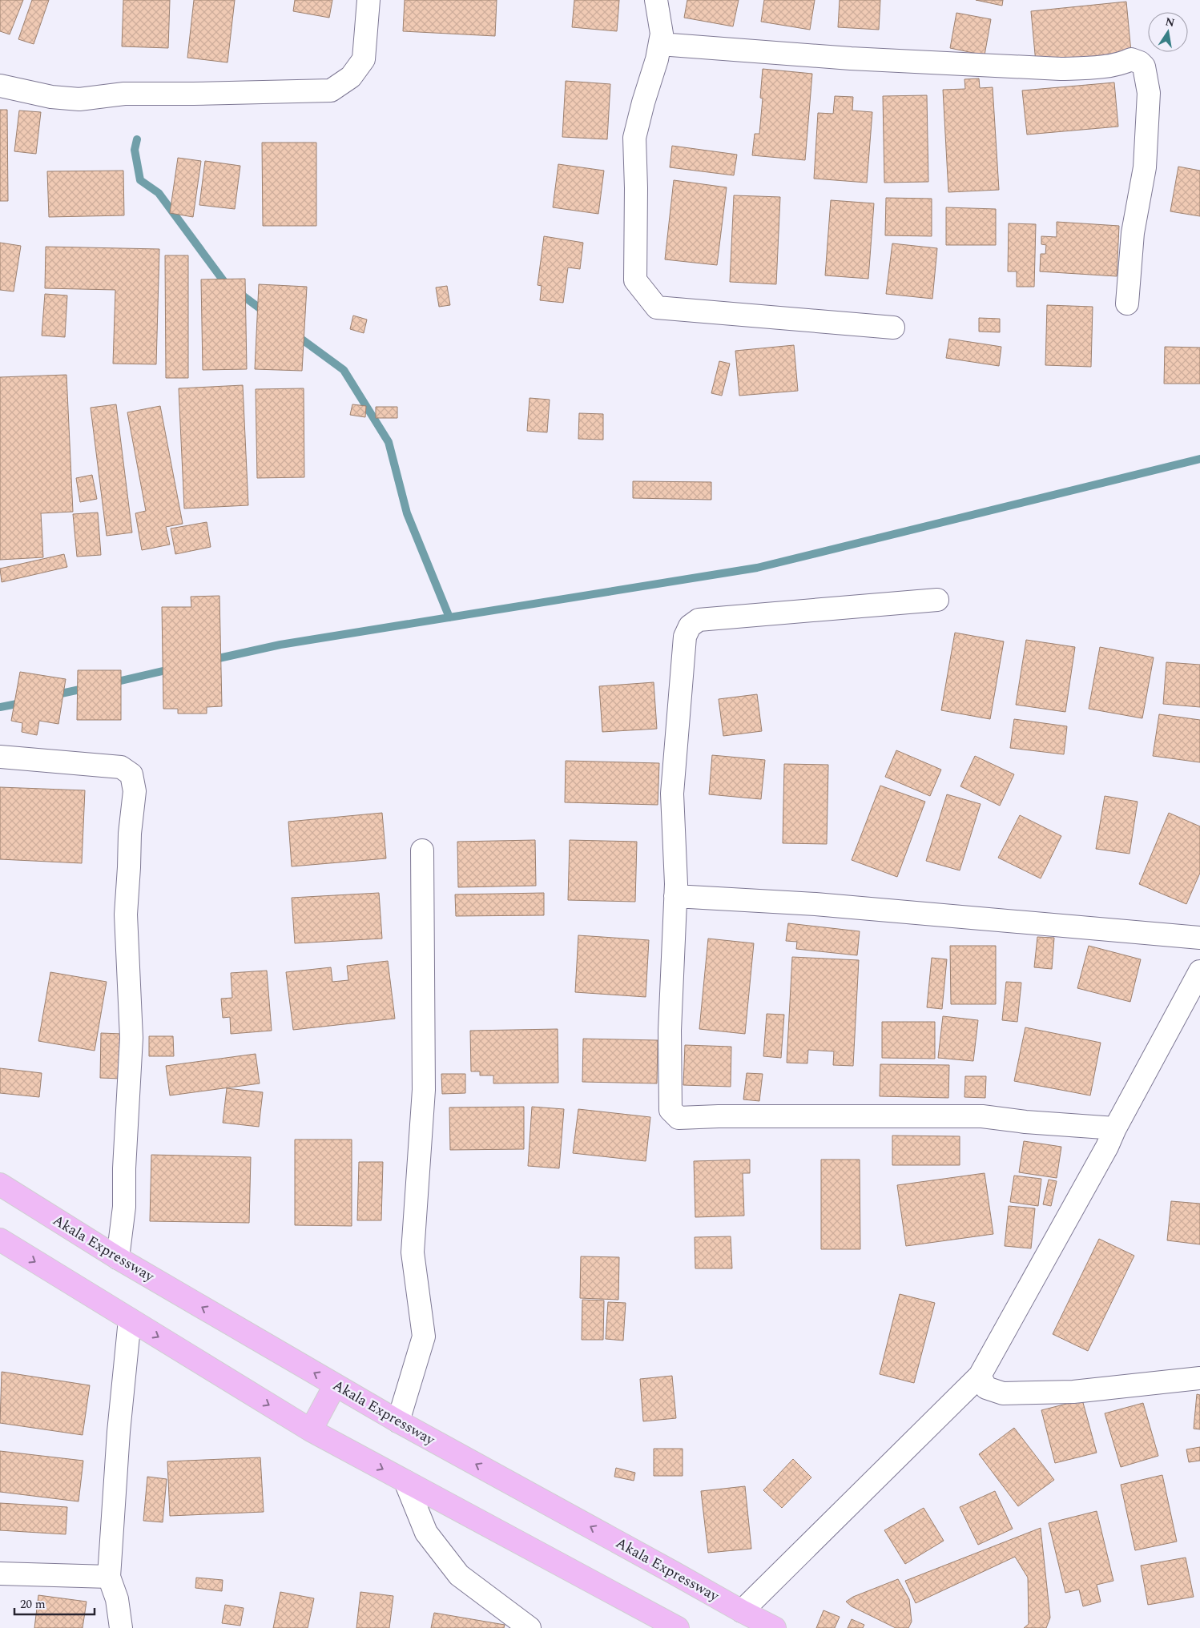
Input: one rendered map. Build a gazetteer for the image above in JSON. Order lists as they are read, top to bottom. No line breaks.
{"streets":{"main road":["Akala Expressway"]},"scale_bar":"20 m","north":"top"}
